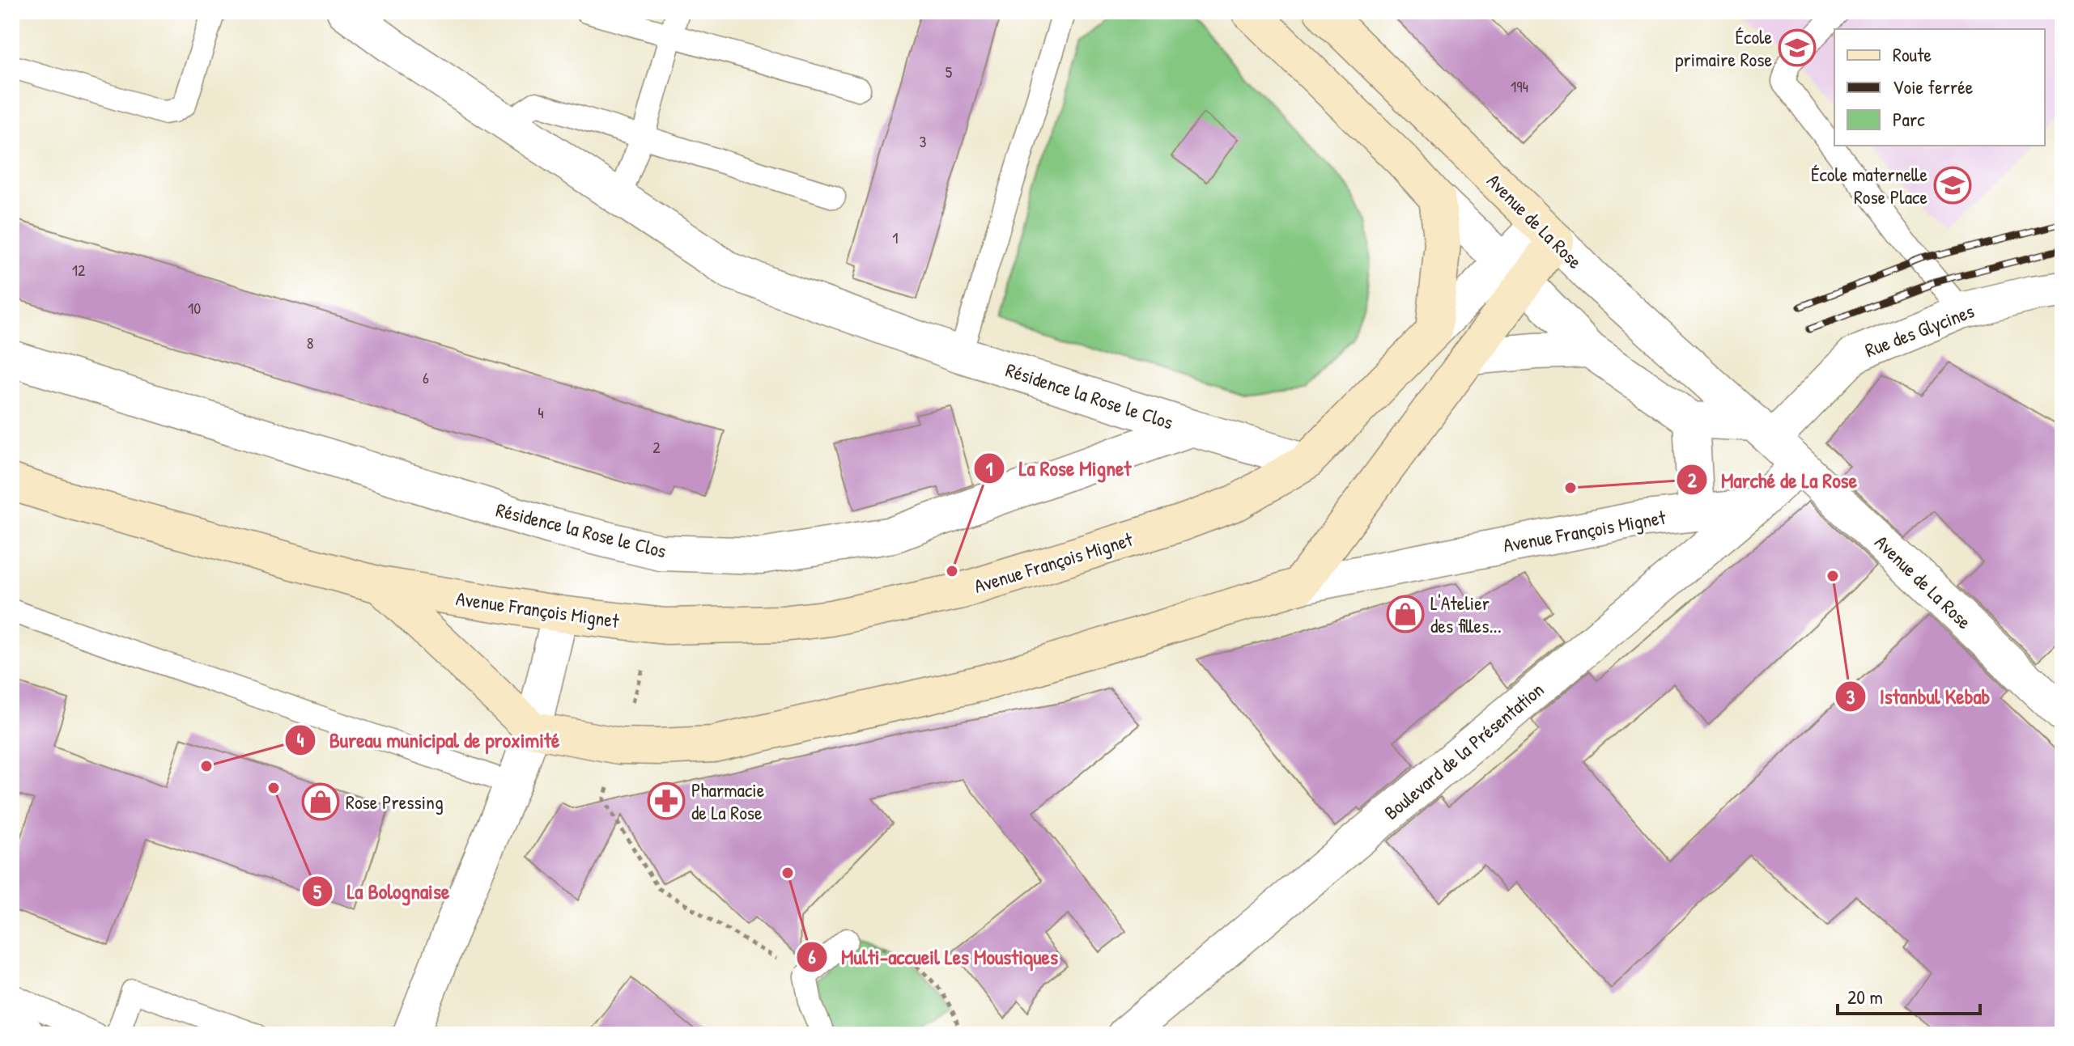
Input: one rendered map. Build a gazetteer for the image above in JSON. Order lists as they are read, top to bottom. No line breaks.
{"streets":{"street":["Avenue de La Rose","Rue des Glycines","Résidence la Rose le Clos","Avenue François Mignet","Boulevard de la Présentation"]},"crossings":[["Avenue de La Rose","Rue des Glycines"],["Avenue de La Rose","Avenue François Mignet"],["Avenue de La Rose","Boulevard de la Présentation"],["Résidence la Rose le Clos","Avenue François Mignet"],["Avenue François Mignet","Boulevard de la Présentation"]],"places":{"school or university":["École primaire Rose","École maternelle Rose Place"],"other":["Marché de La Rose","La Rose Mignet","Istanbul Kebab","Bureau municipal de proximité","La Bolognaise","Multi-accueil Les Moustiques"],"shop":["L'Atelier des filles...","Rose Pressing"],"pharmacy":["Pharmacie de La Rose"]},"house_numbers":["5","194","3","1","12","10","8","6","4","2"],"legend":["Route","Voie ferrée","Parc"],"scale_bar":"20 m"}
